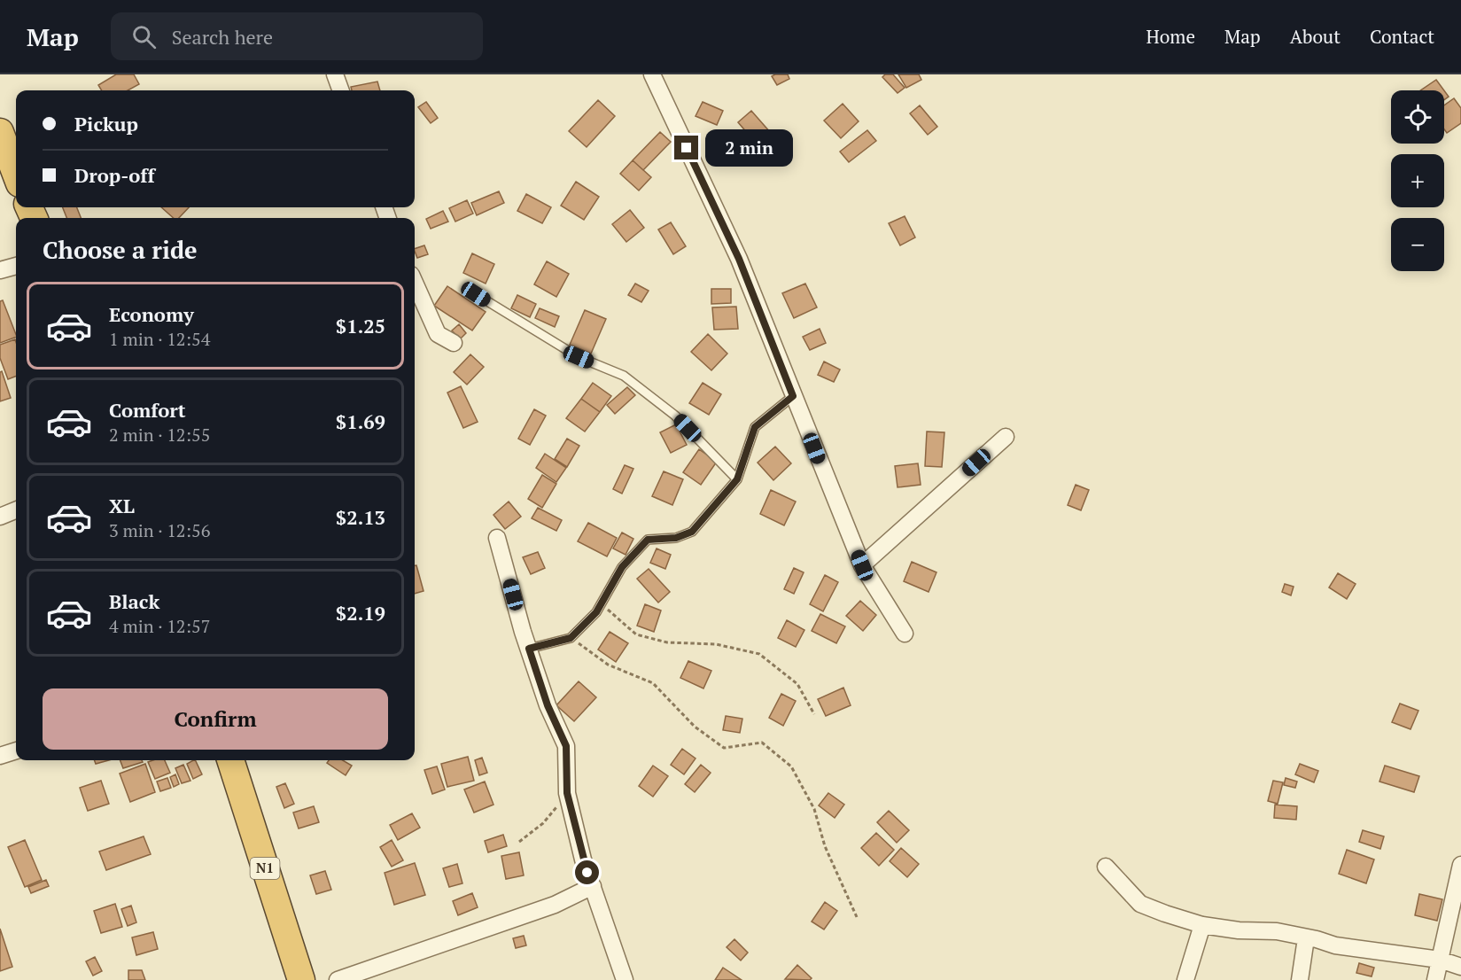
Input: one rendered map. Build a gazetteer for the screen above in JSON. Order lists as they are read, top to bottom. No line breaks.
{"streets":{"highway":["N1"]},"page":{"header":"Map","search":"Search here","nav":["Home","Map","About","Contact"],"map_buttons":["+","−"],"banner":["Pickup","Drop-off"],"bubble":"2 min","heading":"Choose a ride","list":[{"name":"Economy","note":"1 min · 12:54","value":"$1.25"},{"name":"Comfort","note":"2 min · 12:55","value":"$1.69"},{"name":"XL","note":"3 min · 12:56","value":"$2.13"},{"name":"Black","note":"4 min · 12:57","value":"$2.19"}],"buttons":"Confirm"}}
